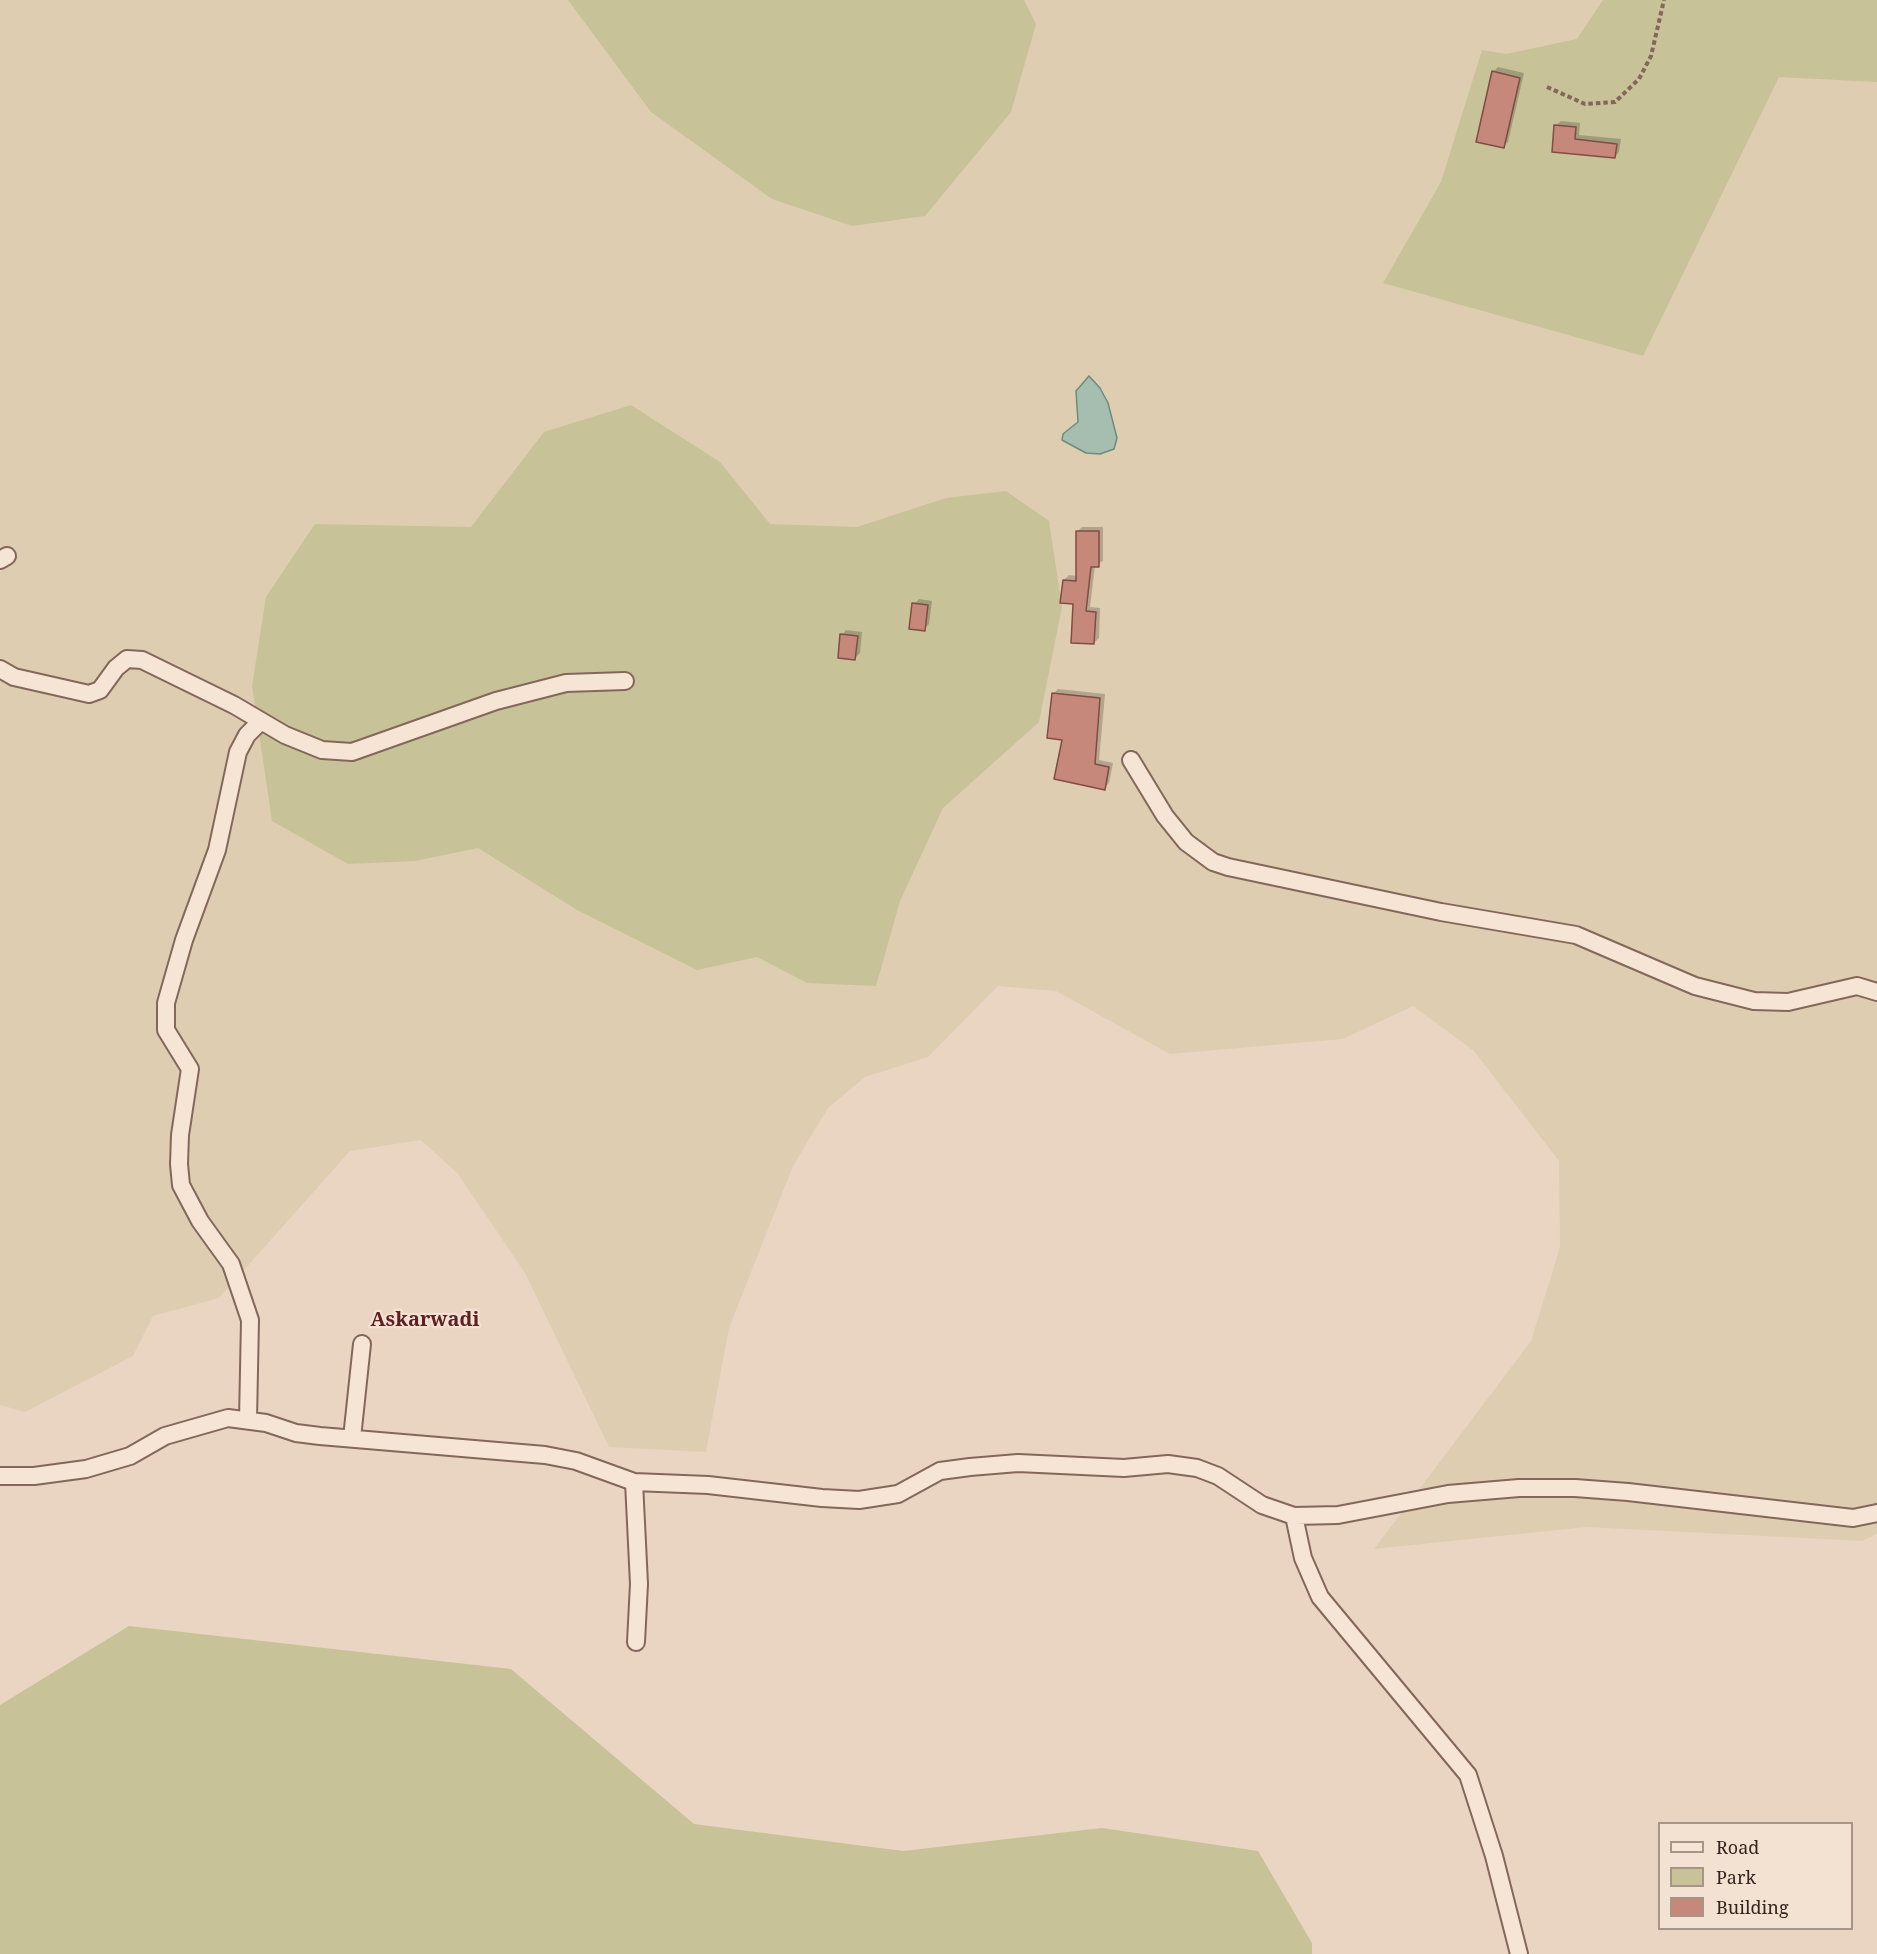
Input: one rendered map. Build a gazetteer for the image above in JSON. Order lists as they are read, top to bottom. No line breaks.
{"districts":["Askarwadi"],"legend":["Road","Park","Building"]}
